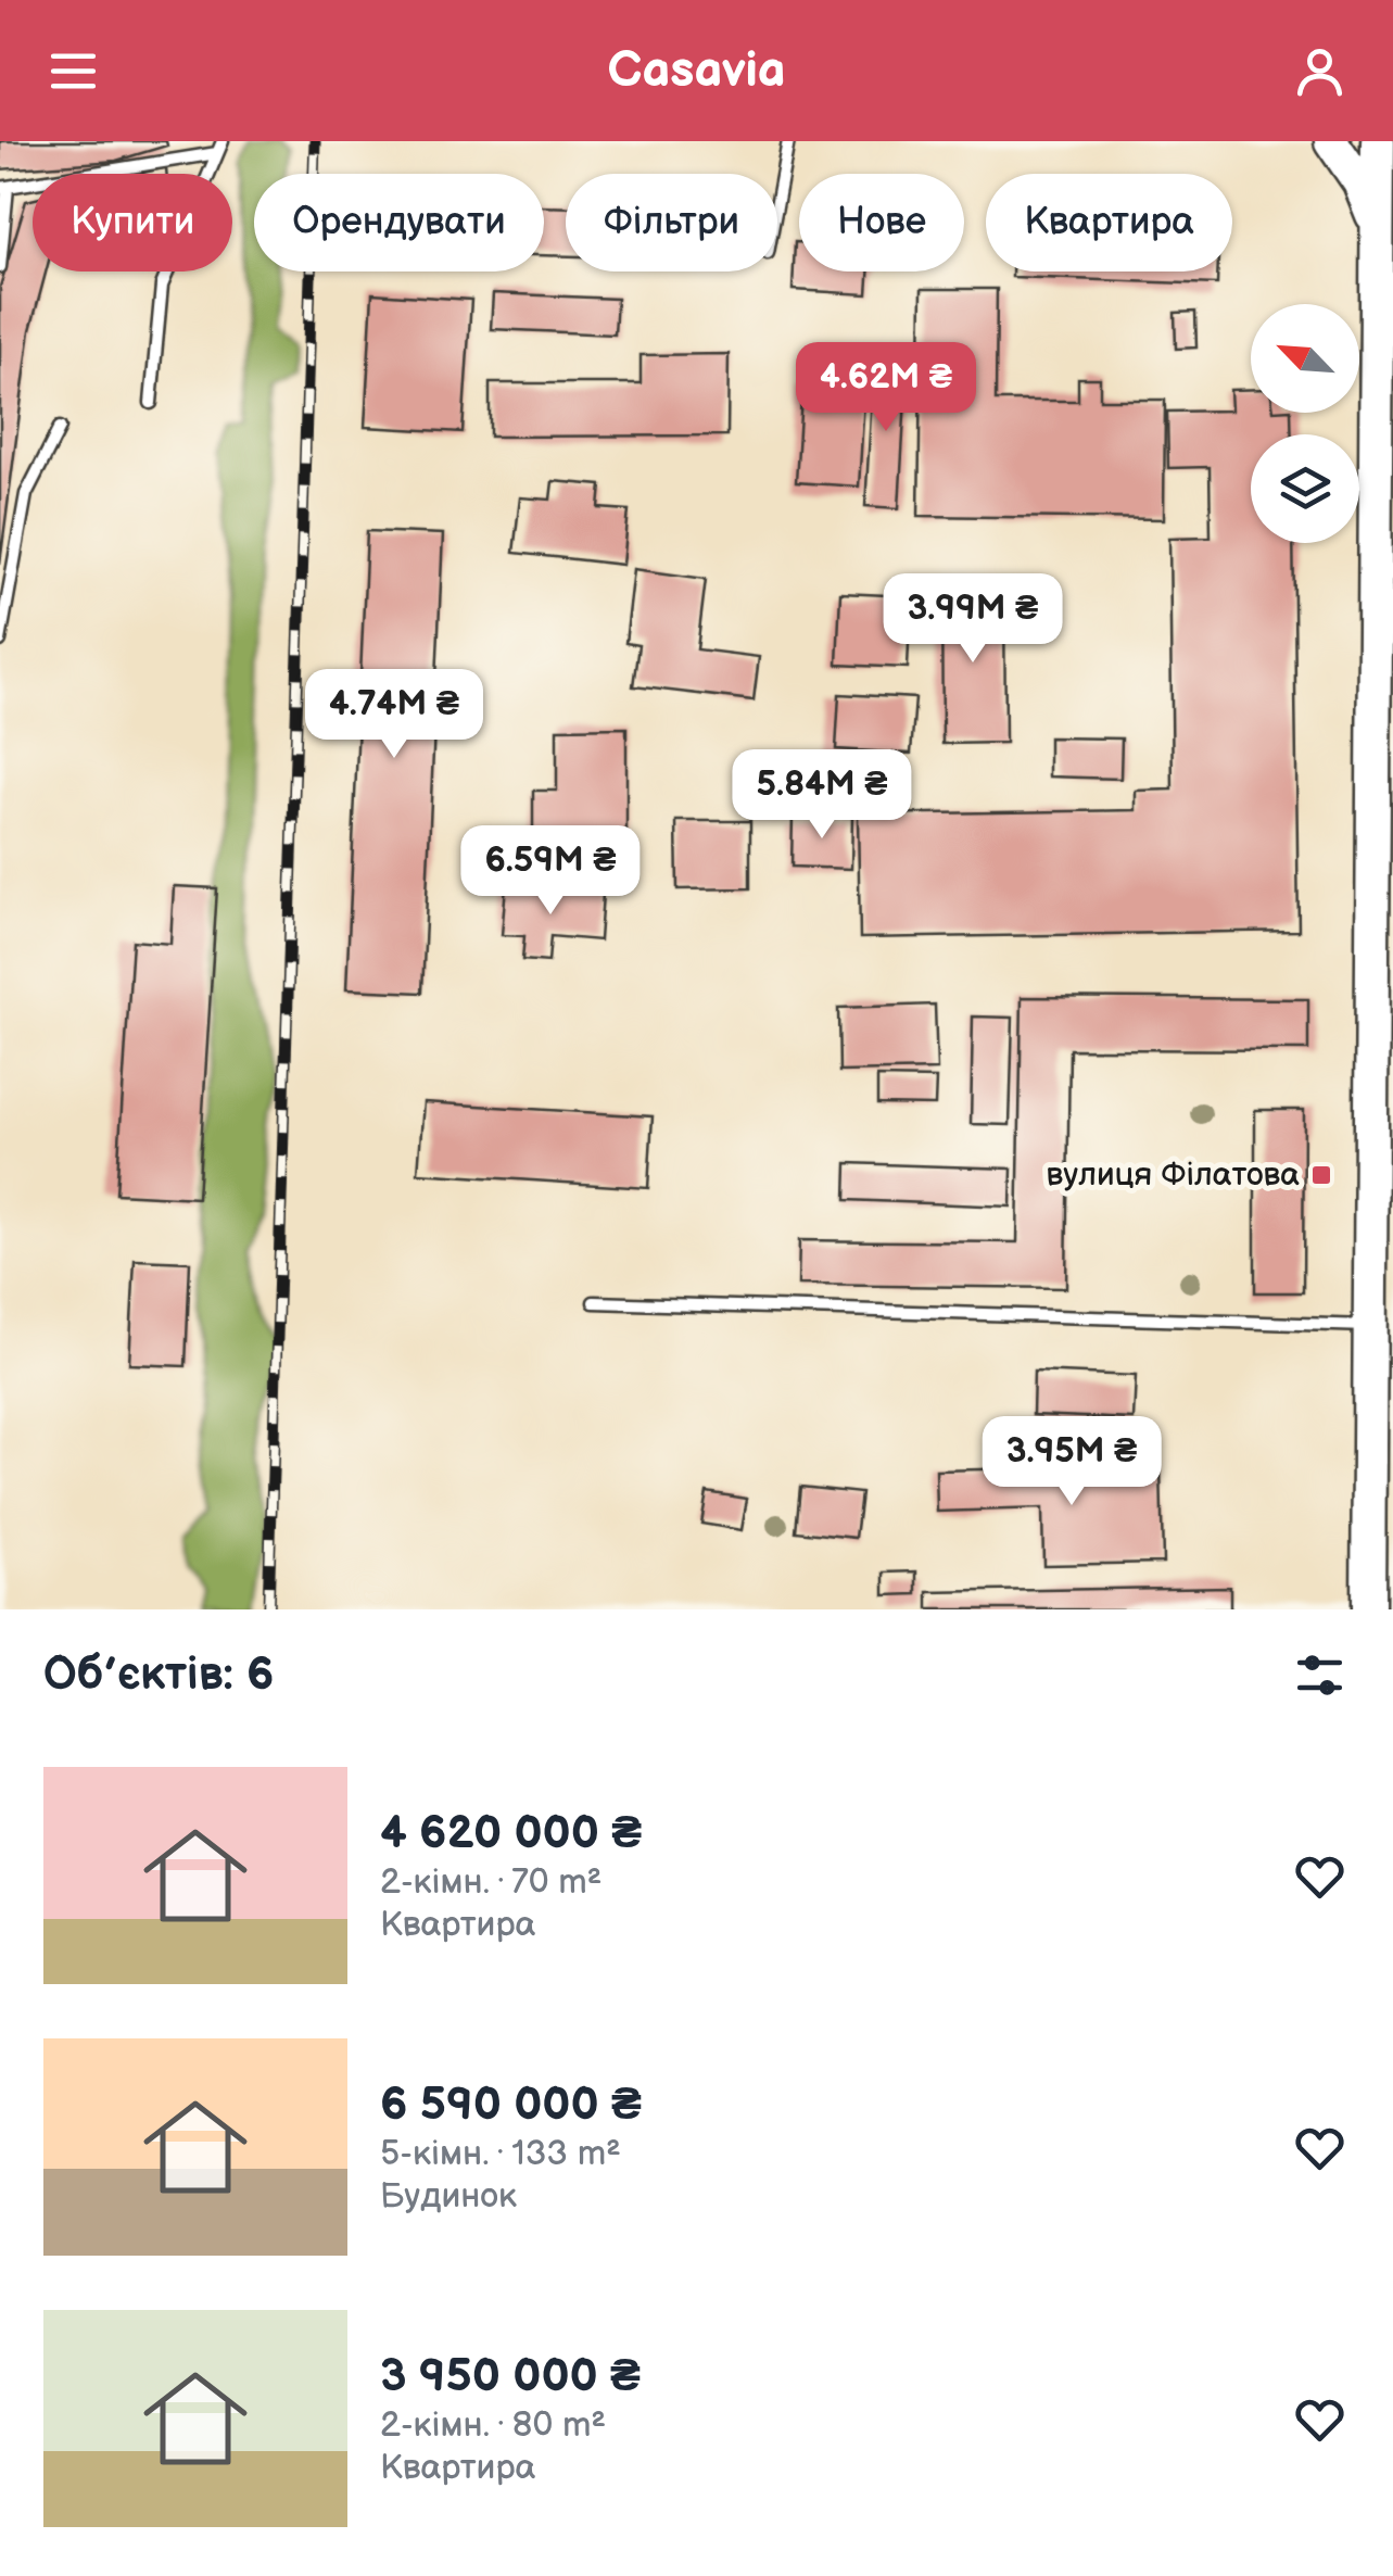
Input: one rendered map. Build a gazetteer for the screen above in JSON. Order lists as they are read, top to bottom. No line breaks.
{"places":{"transit":["вулиця Філатова"]},"north":"top left","page":{"header":"Casavia","chip":["Купити","Орендувати","Фільтри","Нове","Квартира"],"price":["4.62M ₴","3.99M ₴","4.74M ₴","5.84M ₴","6.59M ₴","3.95M ₴"],"heading":"Об’єктів: 6","list":[{"name":"4 620 000 ₴","note":"2-кімн. · 70 m² · Квартира"},{"name":"6 590 000 ₴","note":"5-кімн. · 133 m² · Будинок"},{"name":"3 950 000 ₴","note":"2-кімн. · 80 m² · Квартира"}]}}
